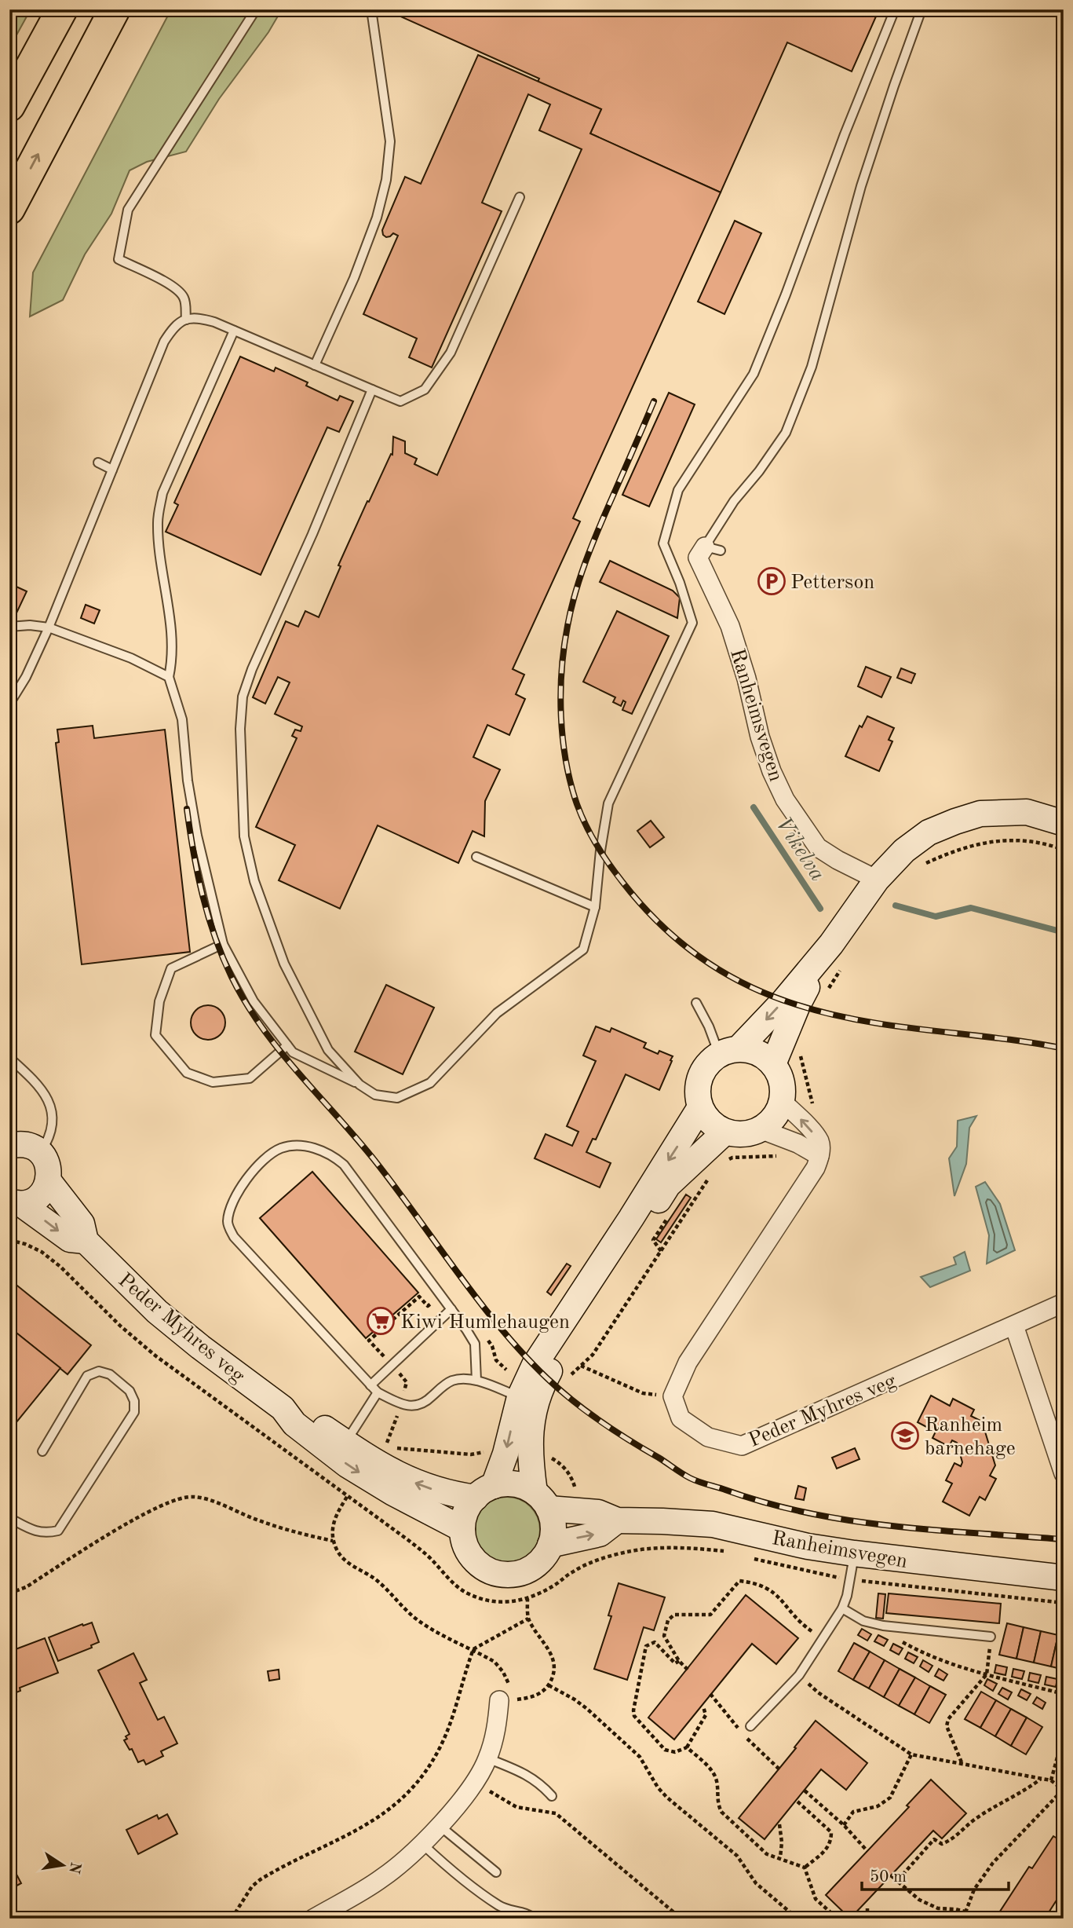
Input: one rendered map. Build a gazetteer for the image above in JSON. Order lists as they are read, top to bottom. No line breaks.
{"streets":{"street":["Ranheimsvegen","Peder Myhres veg"]},"crossings":[["Ranheimsvegen","Peder Myhres veg"]],"water":["Vikelva"],"places":{"parking":["Petterson"],"supermarket":["Kiwi Humlehaugen"],"school or university":["Ranheim barnehage"]},"scale_bar":"50 m","north":"right"}
